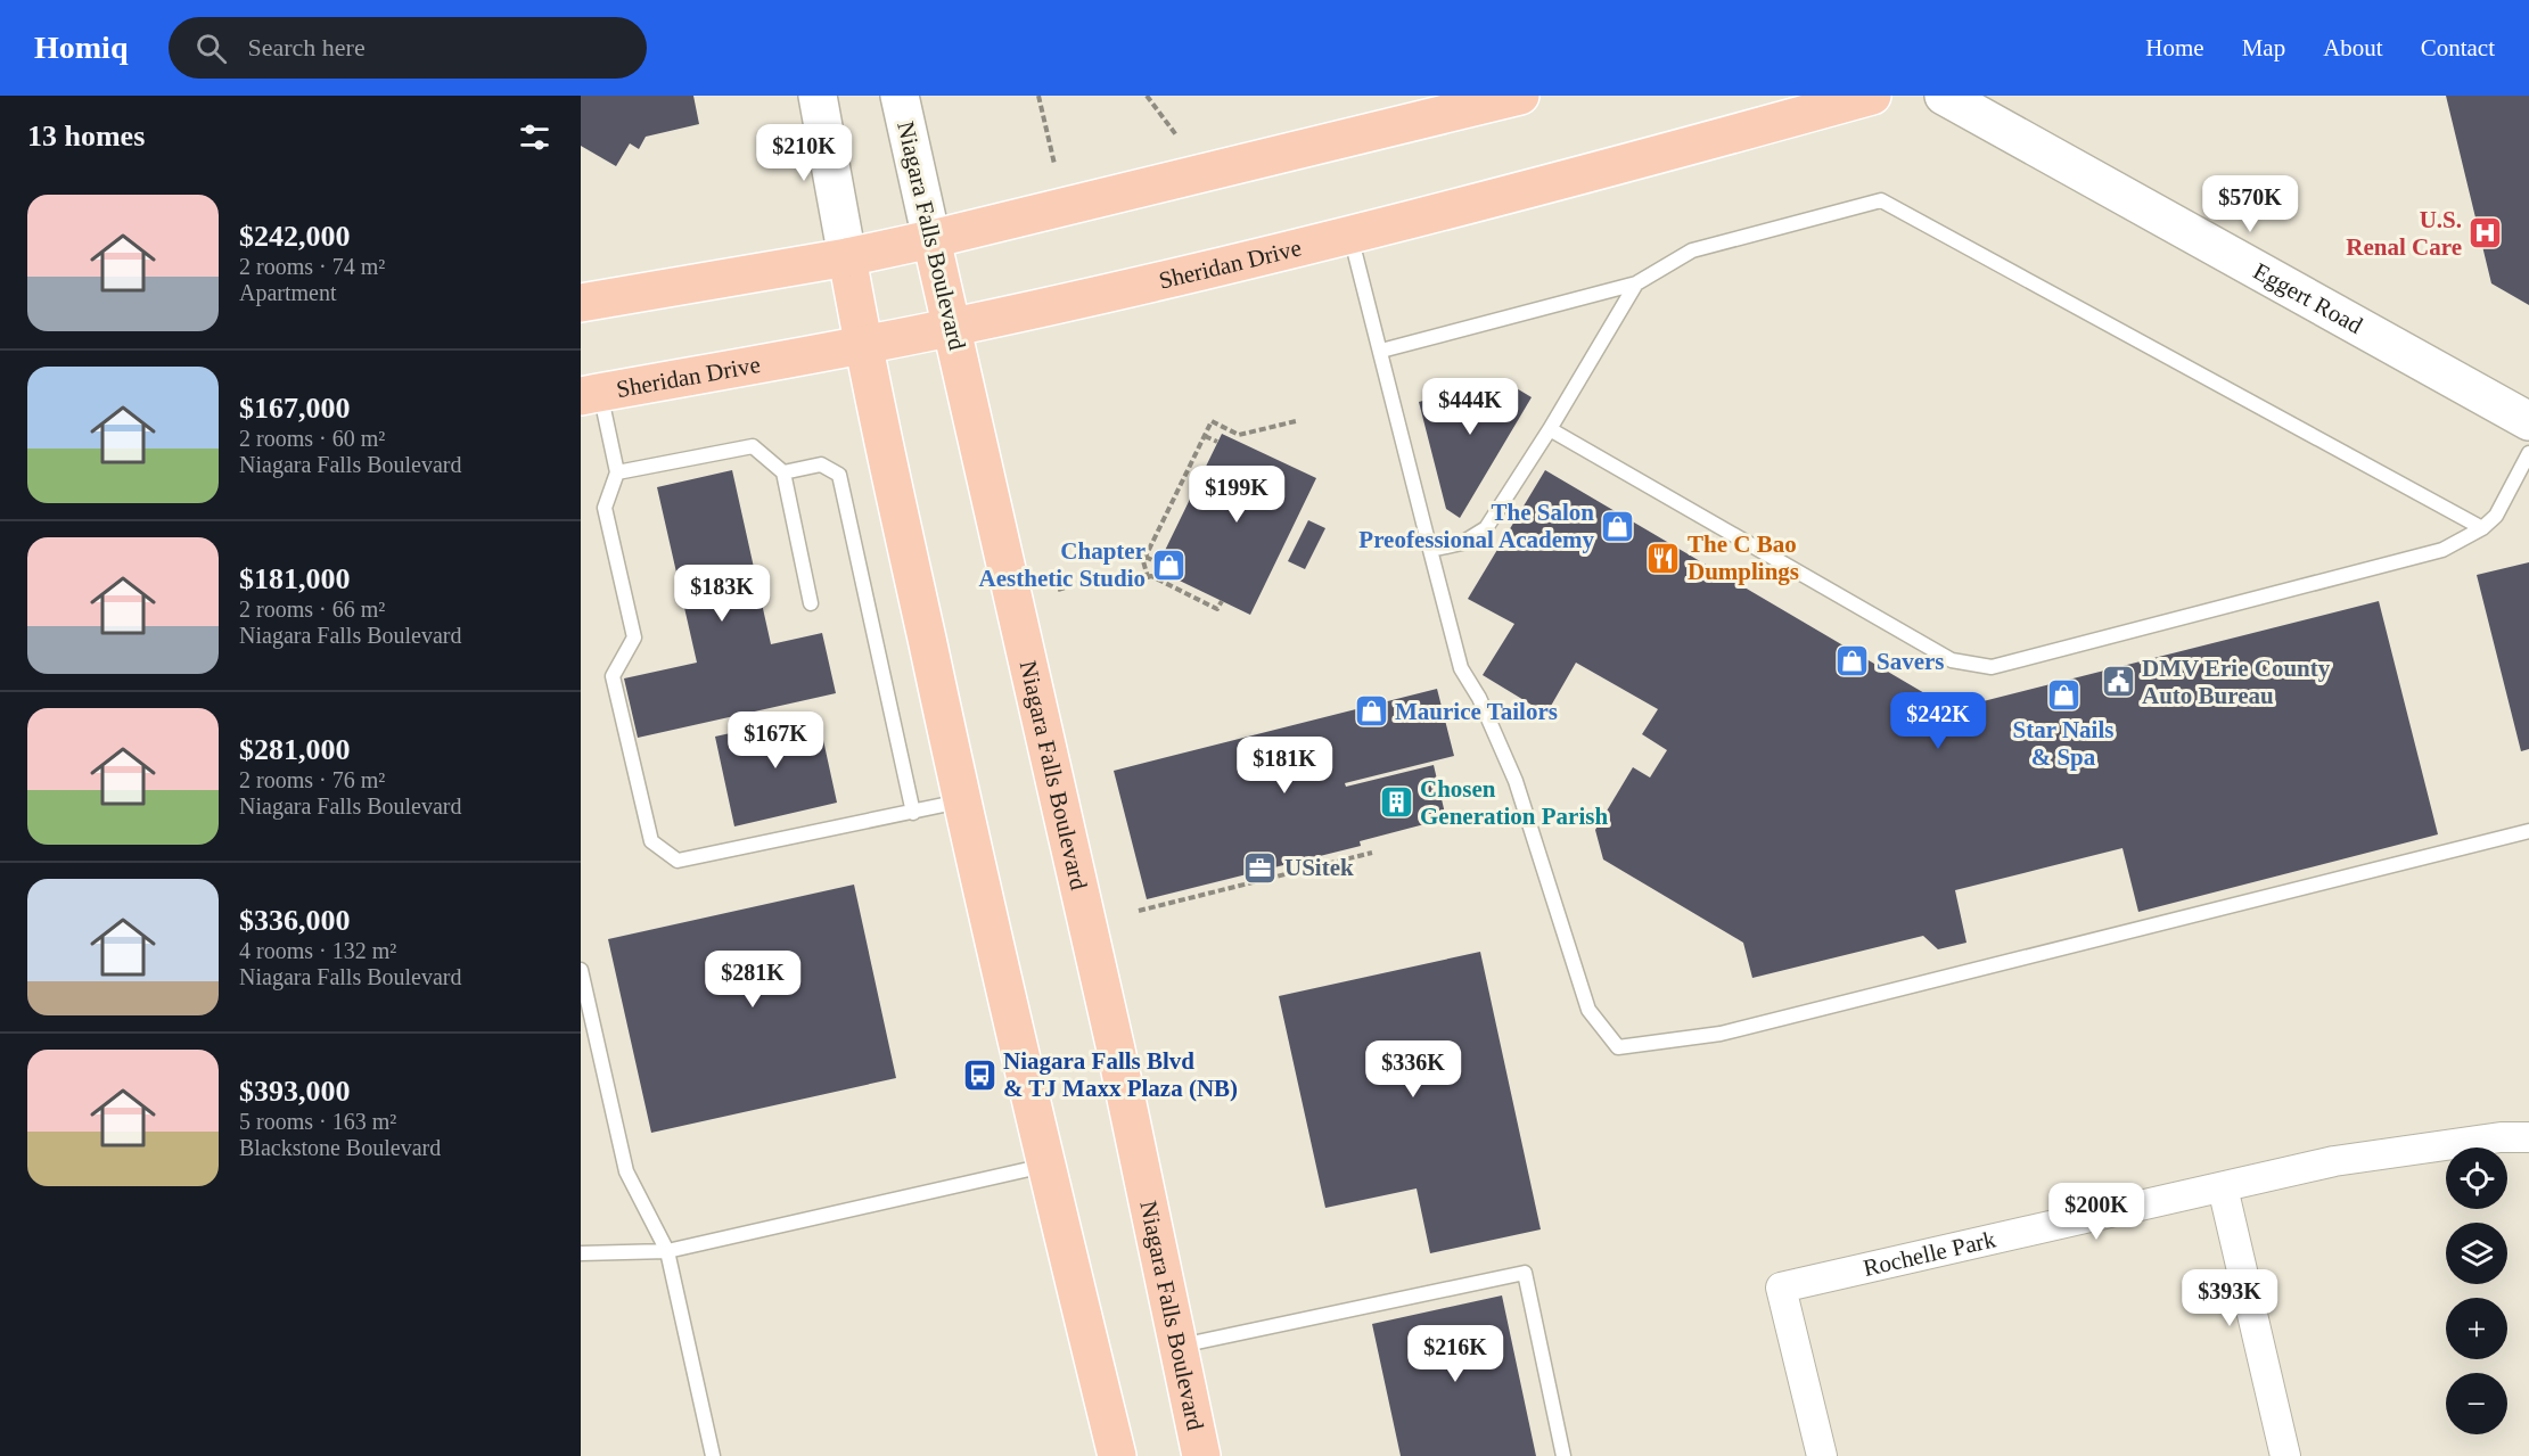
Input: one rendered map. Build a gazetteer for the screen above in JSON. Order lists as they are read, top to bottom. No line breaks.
{"streets":{"main road":["Niagara Falls Boulevard","Sheridan Drive"],"street":["Eggert Road","Rochelle Park"]},"crossings":[["Niagara Falls Boulevard","Sheridan Drive"]],"places":{"hospital":["U.S. Renal Care"],"shop":["The Salon Preofessional Academy","Chapter Aesthetic Studio","Savers","Star Nails & Spa","Maurice Tailors"],"restaurant":["The C Bao Dumplings"],"public building":["DMV Erie County Auto Bureau"],"building":["Chosen Generation Parish"],"office":["USitek"],"bus stop":["Niagara Falls Blvd & TJ Maxx Plaza (NB)"]},"page":{"header":"Homiq","search":"Search here","nav":["Home","Map","About","Contact"],"heading":"13 homes","price":["$210K","$570K","$444K","$199K","$183K","$242K","$167K","$181K","$281K","$336K","$200K","$393K","$216K"],"list":[{"name":"$242,000","note":"2 rooms · 74 m² · Apartment"},{"name":"$167,000","note":"2 rooms · 60 m² · Niagara Falls Boulevard"},{"name":"$181,000","note":"2 rooms · 66 m² · Niagara Falls Boulevard"},{"name":"$281,000","note":"2 rooms · 76 m² · Niagara Falls Boulevard"},{"name":"$336,000","note":"4 rooms · 132 m² · Niagara Falls Boulevard"},{"name":"$393,000","note":"5 rooms · 163 m² · Blackstone Boulevard"}],"map_buttons":["+","−"]}}
